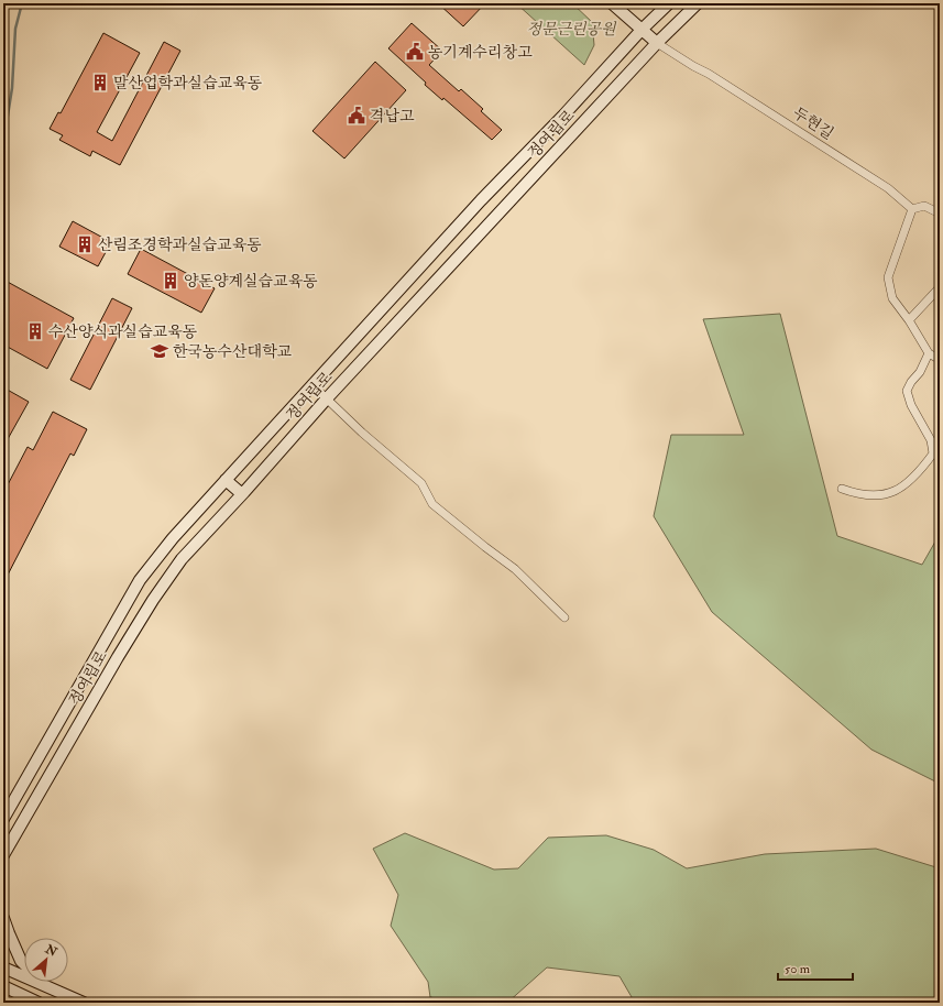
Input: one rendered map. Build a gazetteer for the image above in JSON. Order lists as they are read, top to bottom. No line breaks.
{"streets":{"street":["두현길","정여립로"]},"crossings":[["두현길","정여립로"]],"parks":["정문근린공원"],"places":{"public building":["농기계수리창고","격납고"],"building":["말산업학과실습교육동","산림조경학과실습교육동","양돈양계실습교육동","수산양식과실습교육동"],"school or university":["한국농수산대학교"]},"scale_bar":"50 m","north":"top right"}
